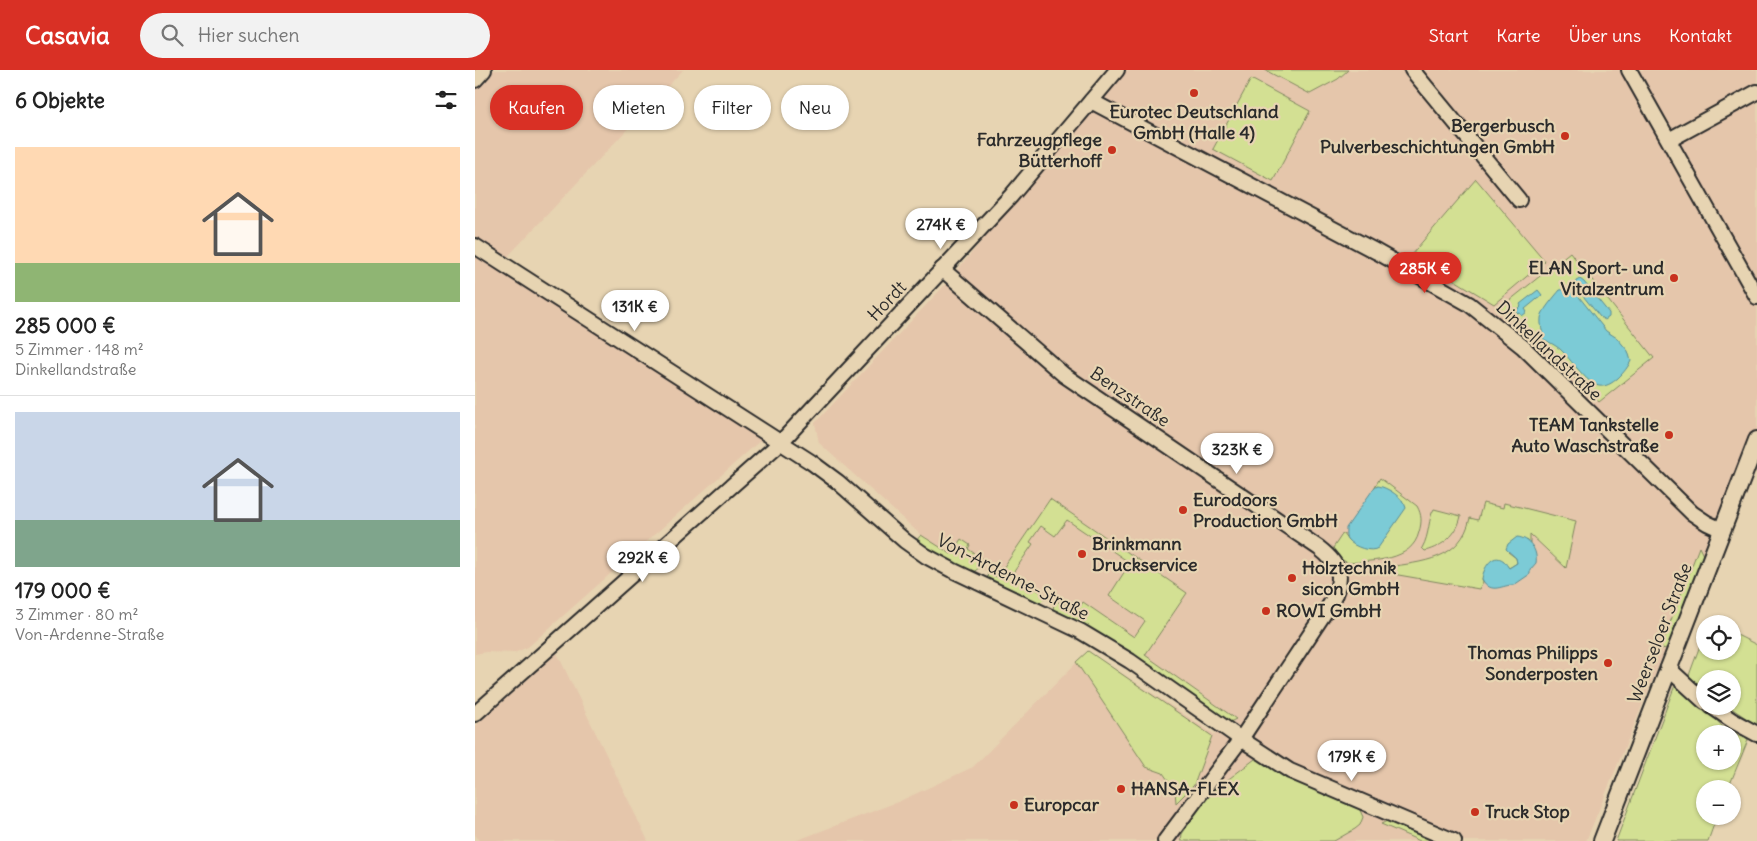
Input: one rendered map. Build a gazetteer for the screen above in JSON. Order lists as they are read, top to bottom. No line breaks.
{"streets":{"street":["Hordt","Dinkellandstraße","Benzstraße","Von-Ardenne-Straße","Weerseloer Straße"]},"crossings":[["Hordt","Dinkellandstraße"],["Hordt","Benzstraße"],["Hordt","Von-Ardenne-Straße"],["Dinkellandstraße","Weerseloer Straße"],["Benzstraße","Von-Ardenne-Straße"]],"places":["Eurotec Deutschland GmbH (Halle 4)","Bergerbusch Pulverbeschichtungen GmbH","Fahrzeugpflege Bütterhoff","ELAN Sport- und Vitalzentrum","TEAM Tankstelle Auto Waschstraße","Eurodoors Production GmbH","Brinkmann Druckservice","Holztechnik sicon GmbH","ROWI GmbH","Thomas Philipps Sonderposten","HANSA-FLEX","Europcar","Truck Stop"],"page":{"header":"Casavia","search":"Hier suchen","nav":["Start","Karte","Über uns","Kontakt"],"heading":"6 Objekte","chip":["Kaufen","Mieten","Filter","Neu"],"list":[{"name":"285 000 €","note":"5 Zimmer · 148 m² · Dinkellandstraße"},{"name":"179 000 €","note":"3 Zimmer · 80 m² · Von-Ardenne-Straße"}],"price":["274K €","285K €","131K €","323K €","292K €","179K €"],"map_buttons":["+","−"]}}
